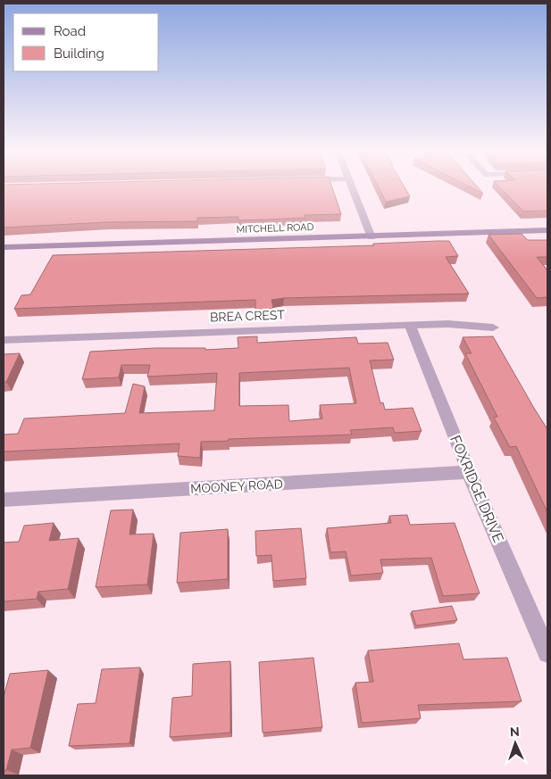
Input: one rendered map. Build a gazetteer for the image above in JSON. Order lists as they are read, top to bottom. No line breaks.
{"streets":{"street":["MITCHELL ROAD","BREA CREST","MOONEY ROAD","FOXRIDGE DRIVE"]},"crossings":[["BREA CREST","FOXRIDGE DRIVE"],["MOONEY ROAD","FOXRIDGE DRIVE"]],"legend":["Road","Building"],"north":"top"}
